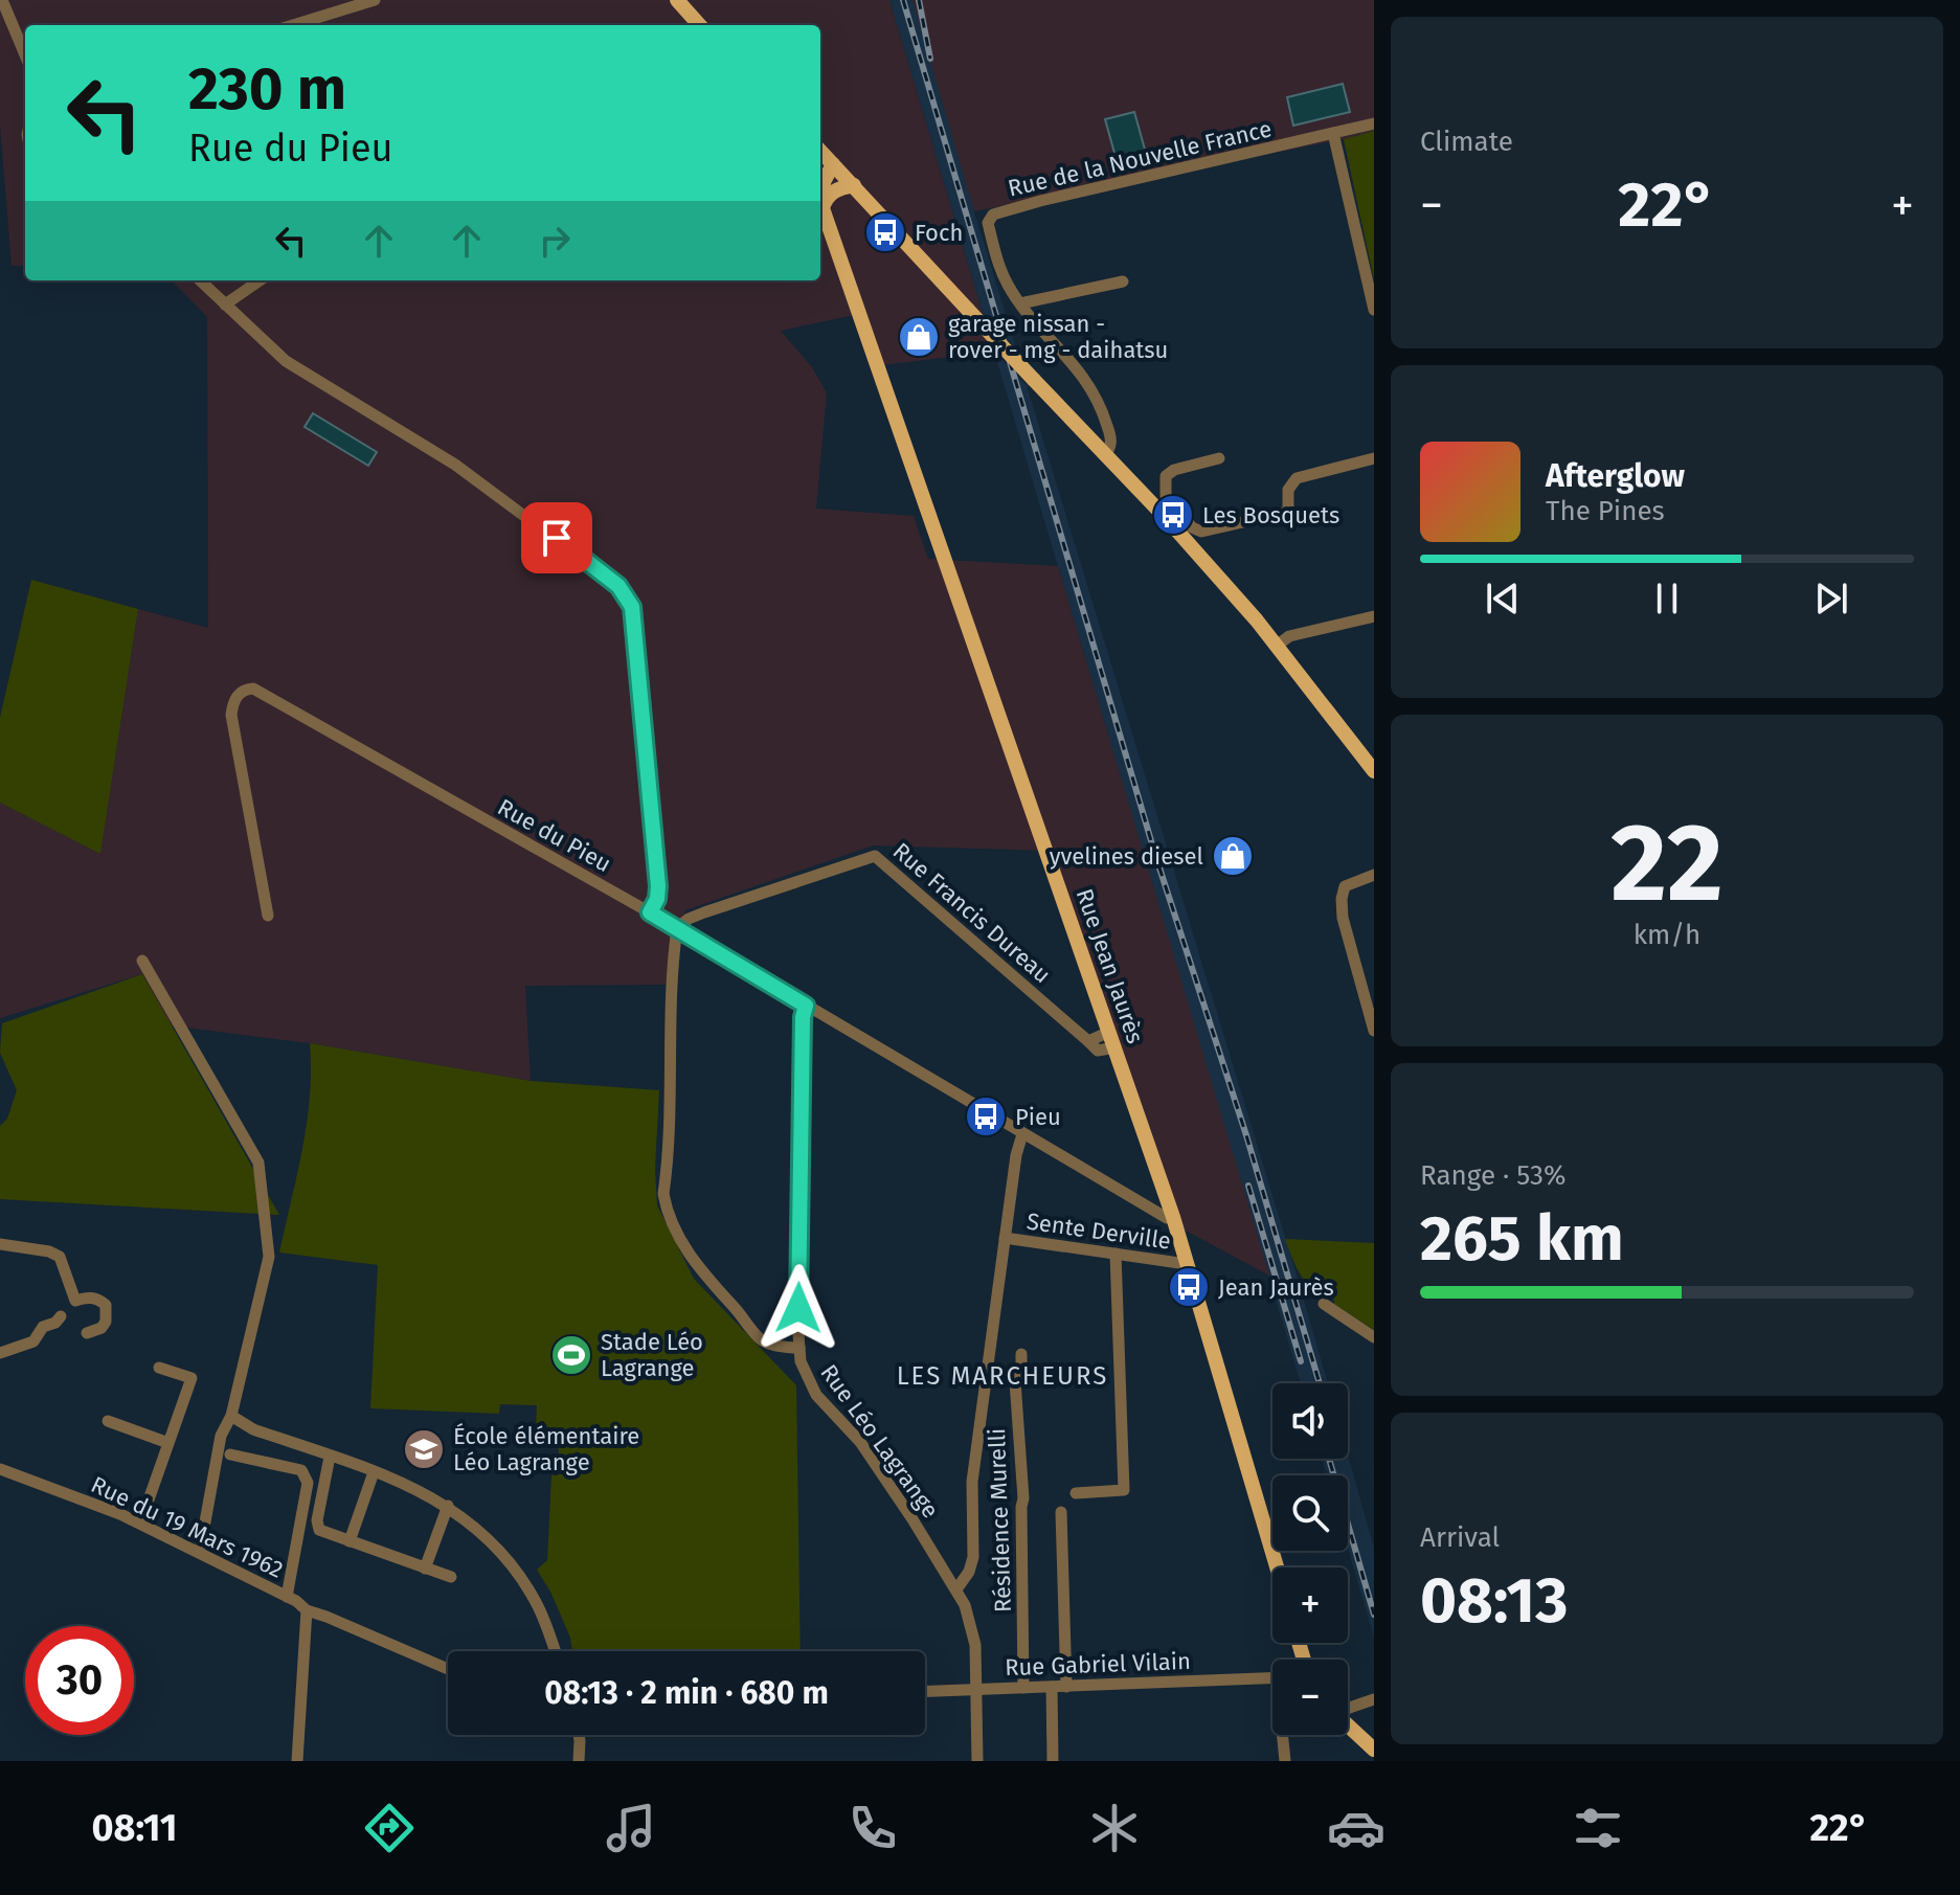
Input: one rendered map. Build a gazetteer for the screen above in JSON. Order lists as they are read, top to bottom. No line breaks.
{"streets":{"main road":["Rue Jean Jaurès"],"street":["Rue de la Nouvelle France","Rue du Pieu","Rue Francis Dureau","Sente Derville","Rue Léo Lagrange","Résidence Murelli","Rue du 19 Mars 1962","Rue Gabriel Vilain"]},"crossings":[["Rue du Pieu","Rue Francis Dureau"],["Rue du Pieu","Rue Jean Jaurès"],["Rue du Pieu","Rue Léo Lagrange"],["Rue Francis Dureau","Rue Jean Jaurès"],["Rue Jean Jaurès","Sente Derville"],["Rue Léo Lagrange","Rue Gabriel Vilain"],["Résidence Murelli","Rue Gabriel Vilain"]],"districts":["LES MARCHEURS"],"places":{"bus stop":["Foch","Les Bosquets","Pieu","Jean Jaurès"],"shop":["garage nissan - rover - mg - daihatsu","yvelines diesel"],"sports":["Stade Léo Lagrange"],"school or university":["École élémentaire Léo Lagrange"]},"page":{"tile":["Climate",["22","km/h"],["Range · 53%","265 km"],["Arrival","08:13"]],"turn":["230 m","Rue du Pieu"],"heat":["−","22°","+"],"song":["Afterglow","The Pines"],"map_buttons":["+","−"],"limit":"30","trip":"08:13 · 2 min · 680 m","tabs":["08:11","22°"]}}
